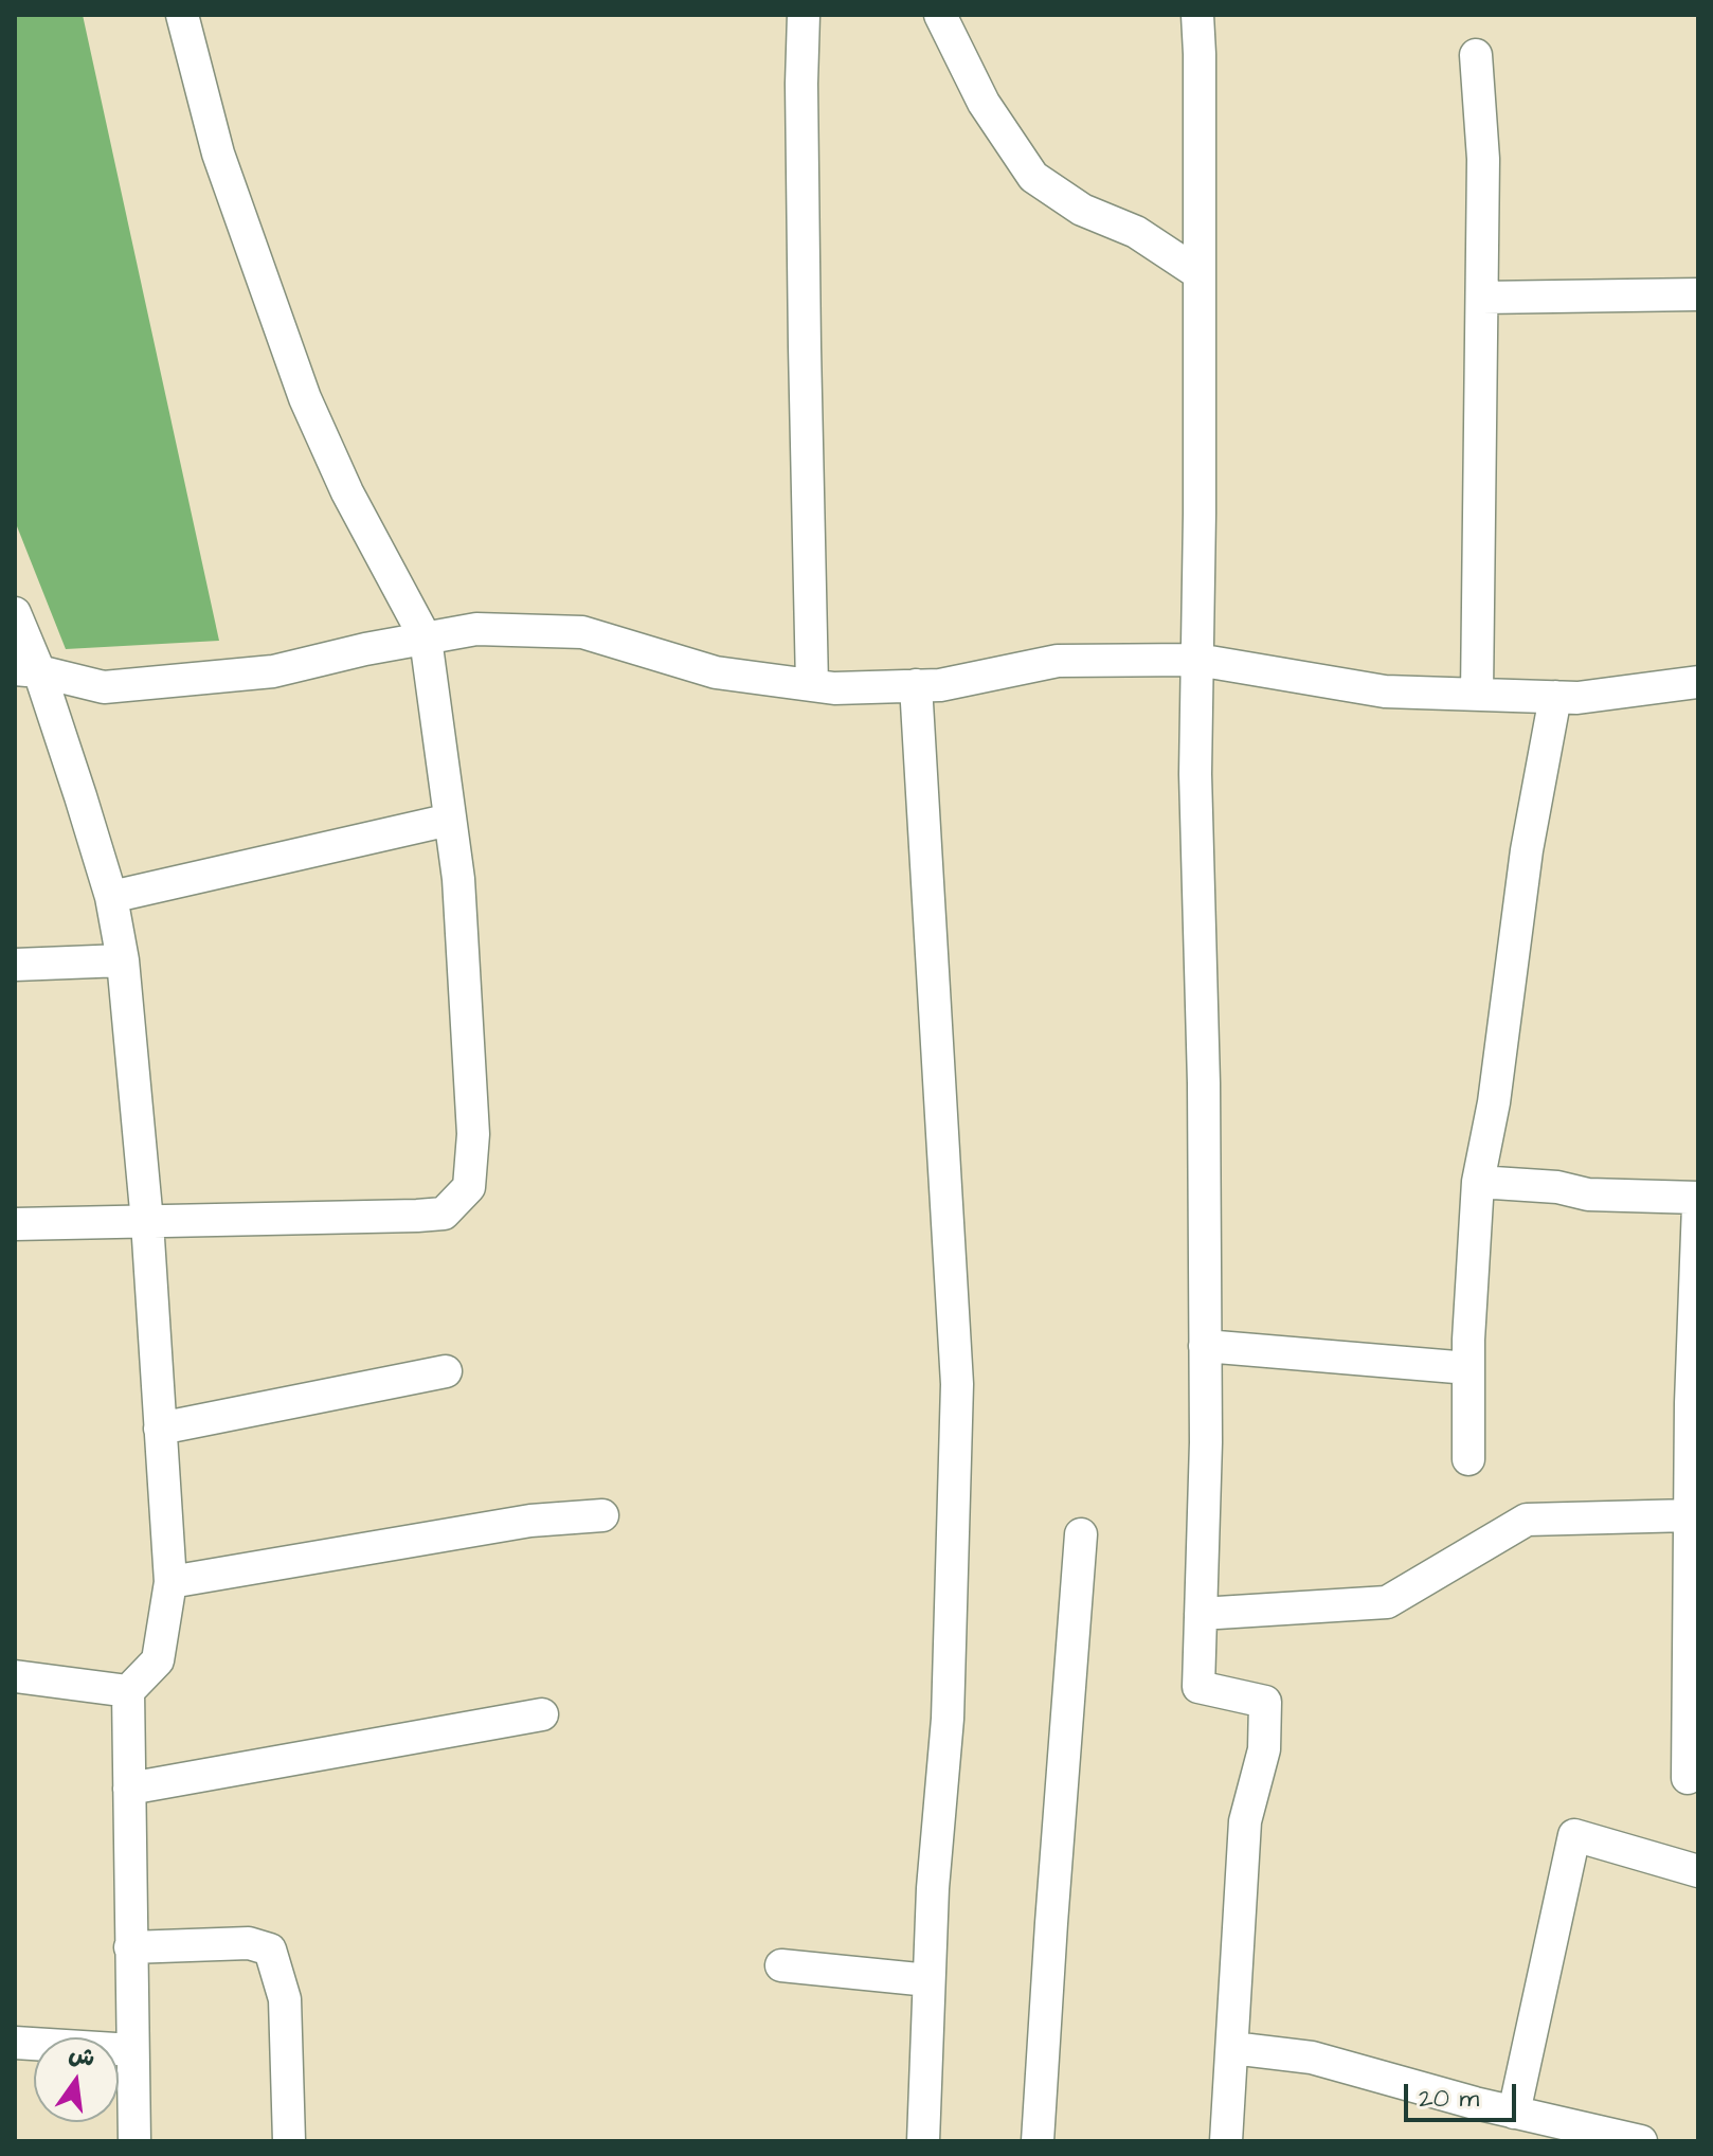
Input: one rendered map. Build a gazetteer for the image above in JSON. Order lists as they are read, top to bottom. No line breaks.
{"scale_bar":"20 m","north":"top"}
